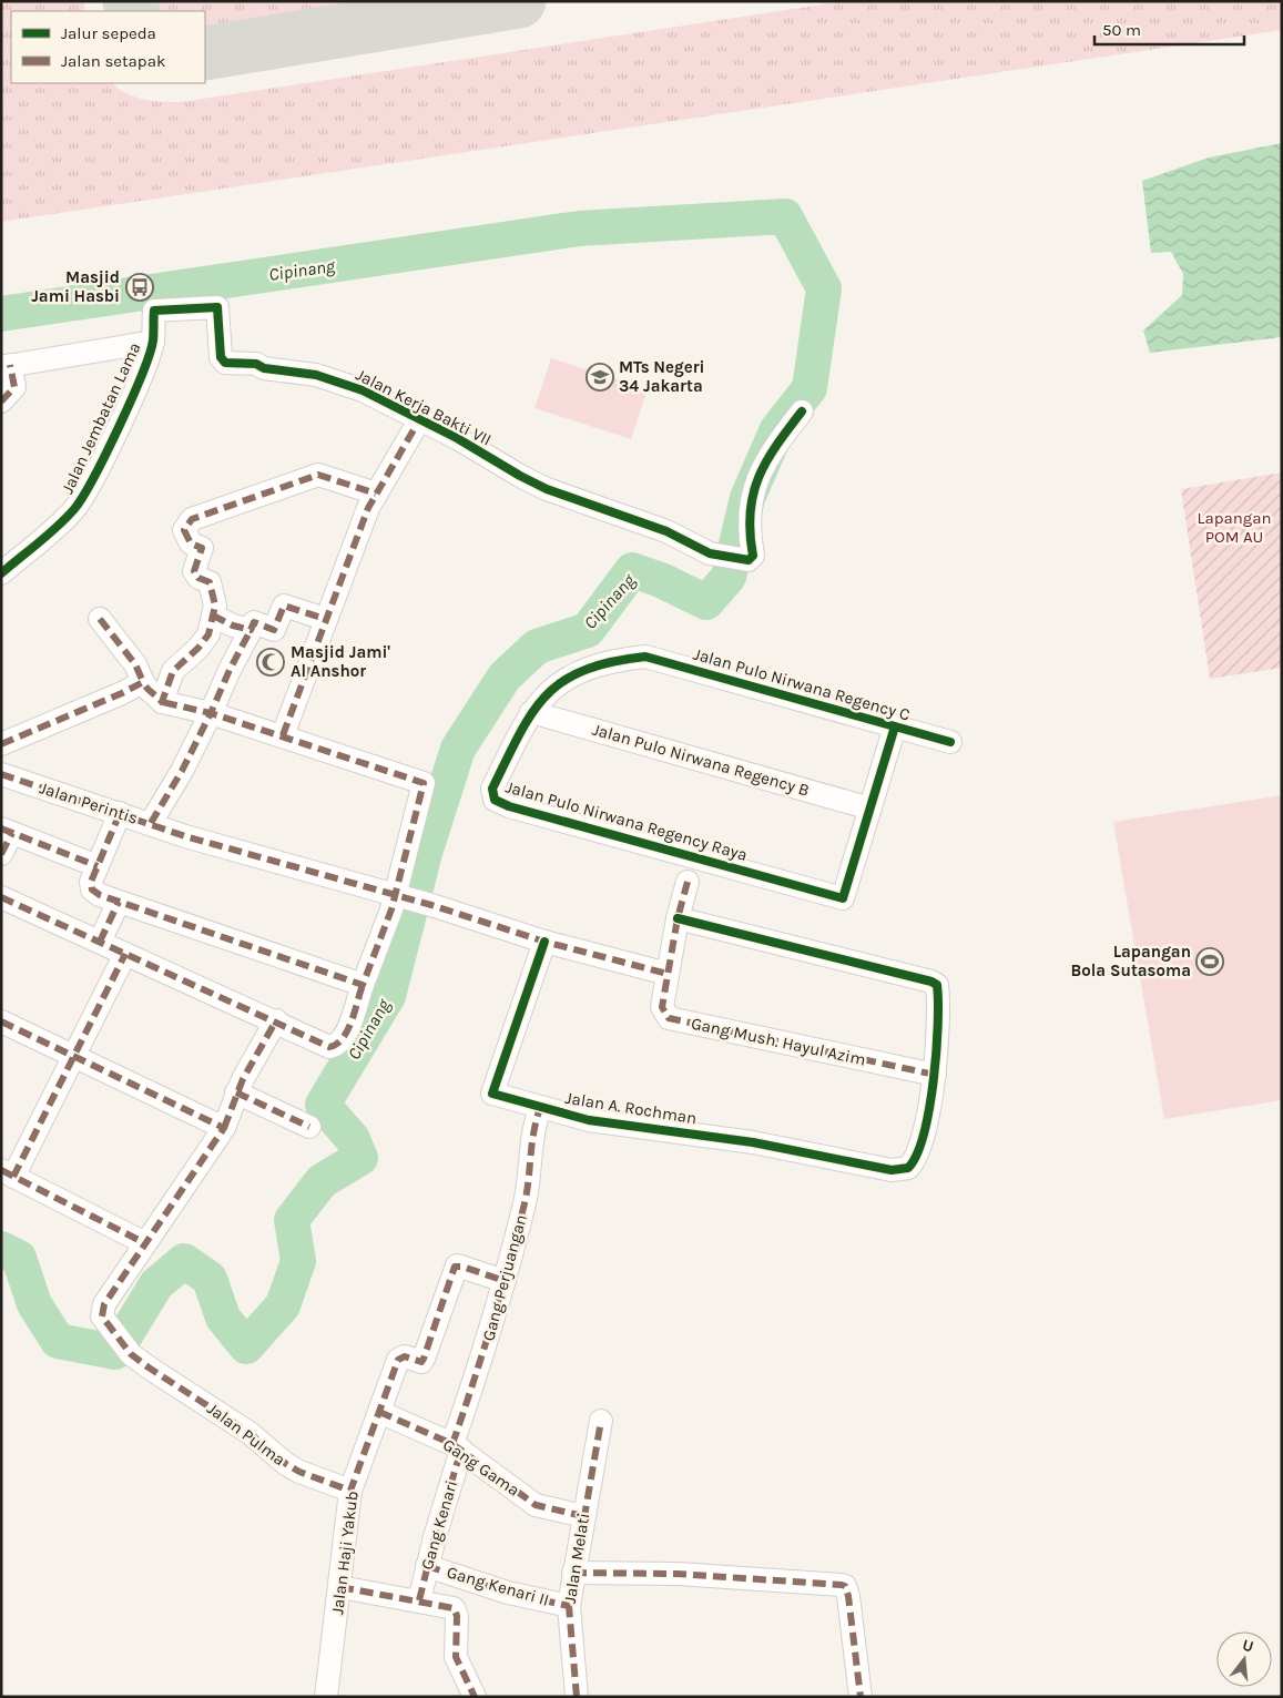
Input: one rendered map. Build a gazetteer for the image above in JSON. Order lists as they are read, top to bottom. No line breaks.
{"streets":{"street":["Jalan Kerja Bakti VII","Jalan Jembatan Lama","Jalan Pulo Nirwana Regency C","Jalan Pulo Nirwana Regency B","Jalan Perintis","Jalan Pulo Nirwana Regency Raya","Gang Mush. Hayul Azim","Jalan A. Rochman","Gang Perjuangan","Jalan Pulma","Gang Gama","Gang Kenari","Jalan Haji Yakub","Jalan Melati","Gang Kenari II"]},"crossings":[["Jalan Kerja Bakti VII","Jalan Jembatan Lama"],["Jalan Pulo Nirwana Regency C","Jalan Pulo Nirwana Regency Raya"],["Jalan Pulo Nirwana Regency B","Jalan Pulo Nirwana Regency Raya"],["Gang Mush. Hayul Azim","Jalan A. Rochman"],["Jalan A. Rochman","Gang Perjuangan"],["Gang Perjuangan","Gang Gama"],["Gang Perjuangan","Gang Kenari"],["Gang Perjuangan","Jalan Haji Yakub"],["Jalan Pulma","Jalan Haji Yakub"],["Gang Gama","Gang Kenari"],["Gang Gama","Jalan Haji Yakub"],["Gang Gama","Jalan Melati"],["Gang Kenari","Gang Kenari II"],["Jalan Melati","Gang Kenari II"]],"water":["Cipinang"],"parks":["Lapangan POM AU"],"places":{"bus stop":["Masjid Jami Hasbi"],"school or university":["MTs Negeri 34 Jakarta"],"mosque":["Masjid Jami' Al Anshor"],"sports":["Lapangan Bola Sutasoma"]},"legend":["Jalur sepeda","Jalan setapak"],"scale_bar":"50 m","north":"top"}
